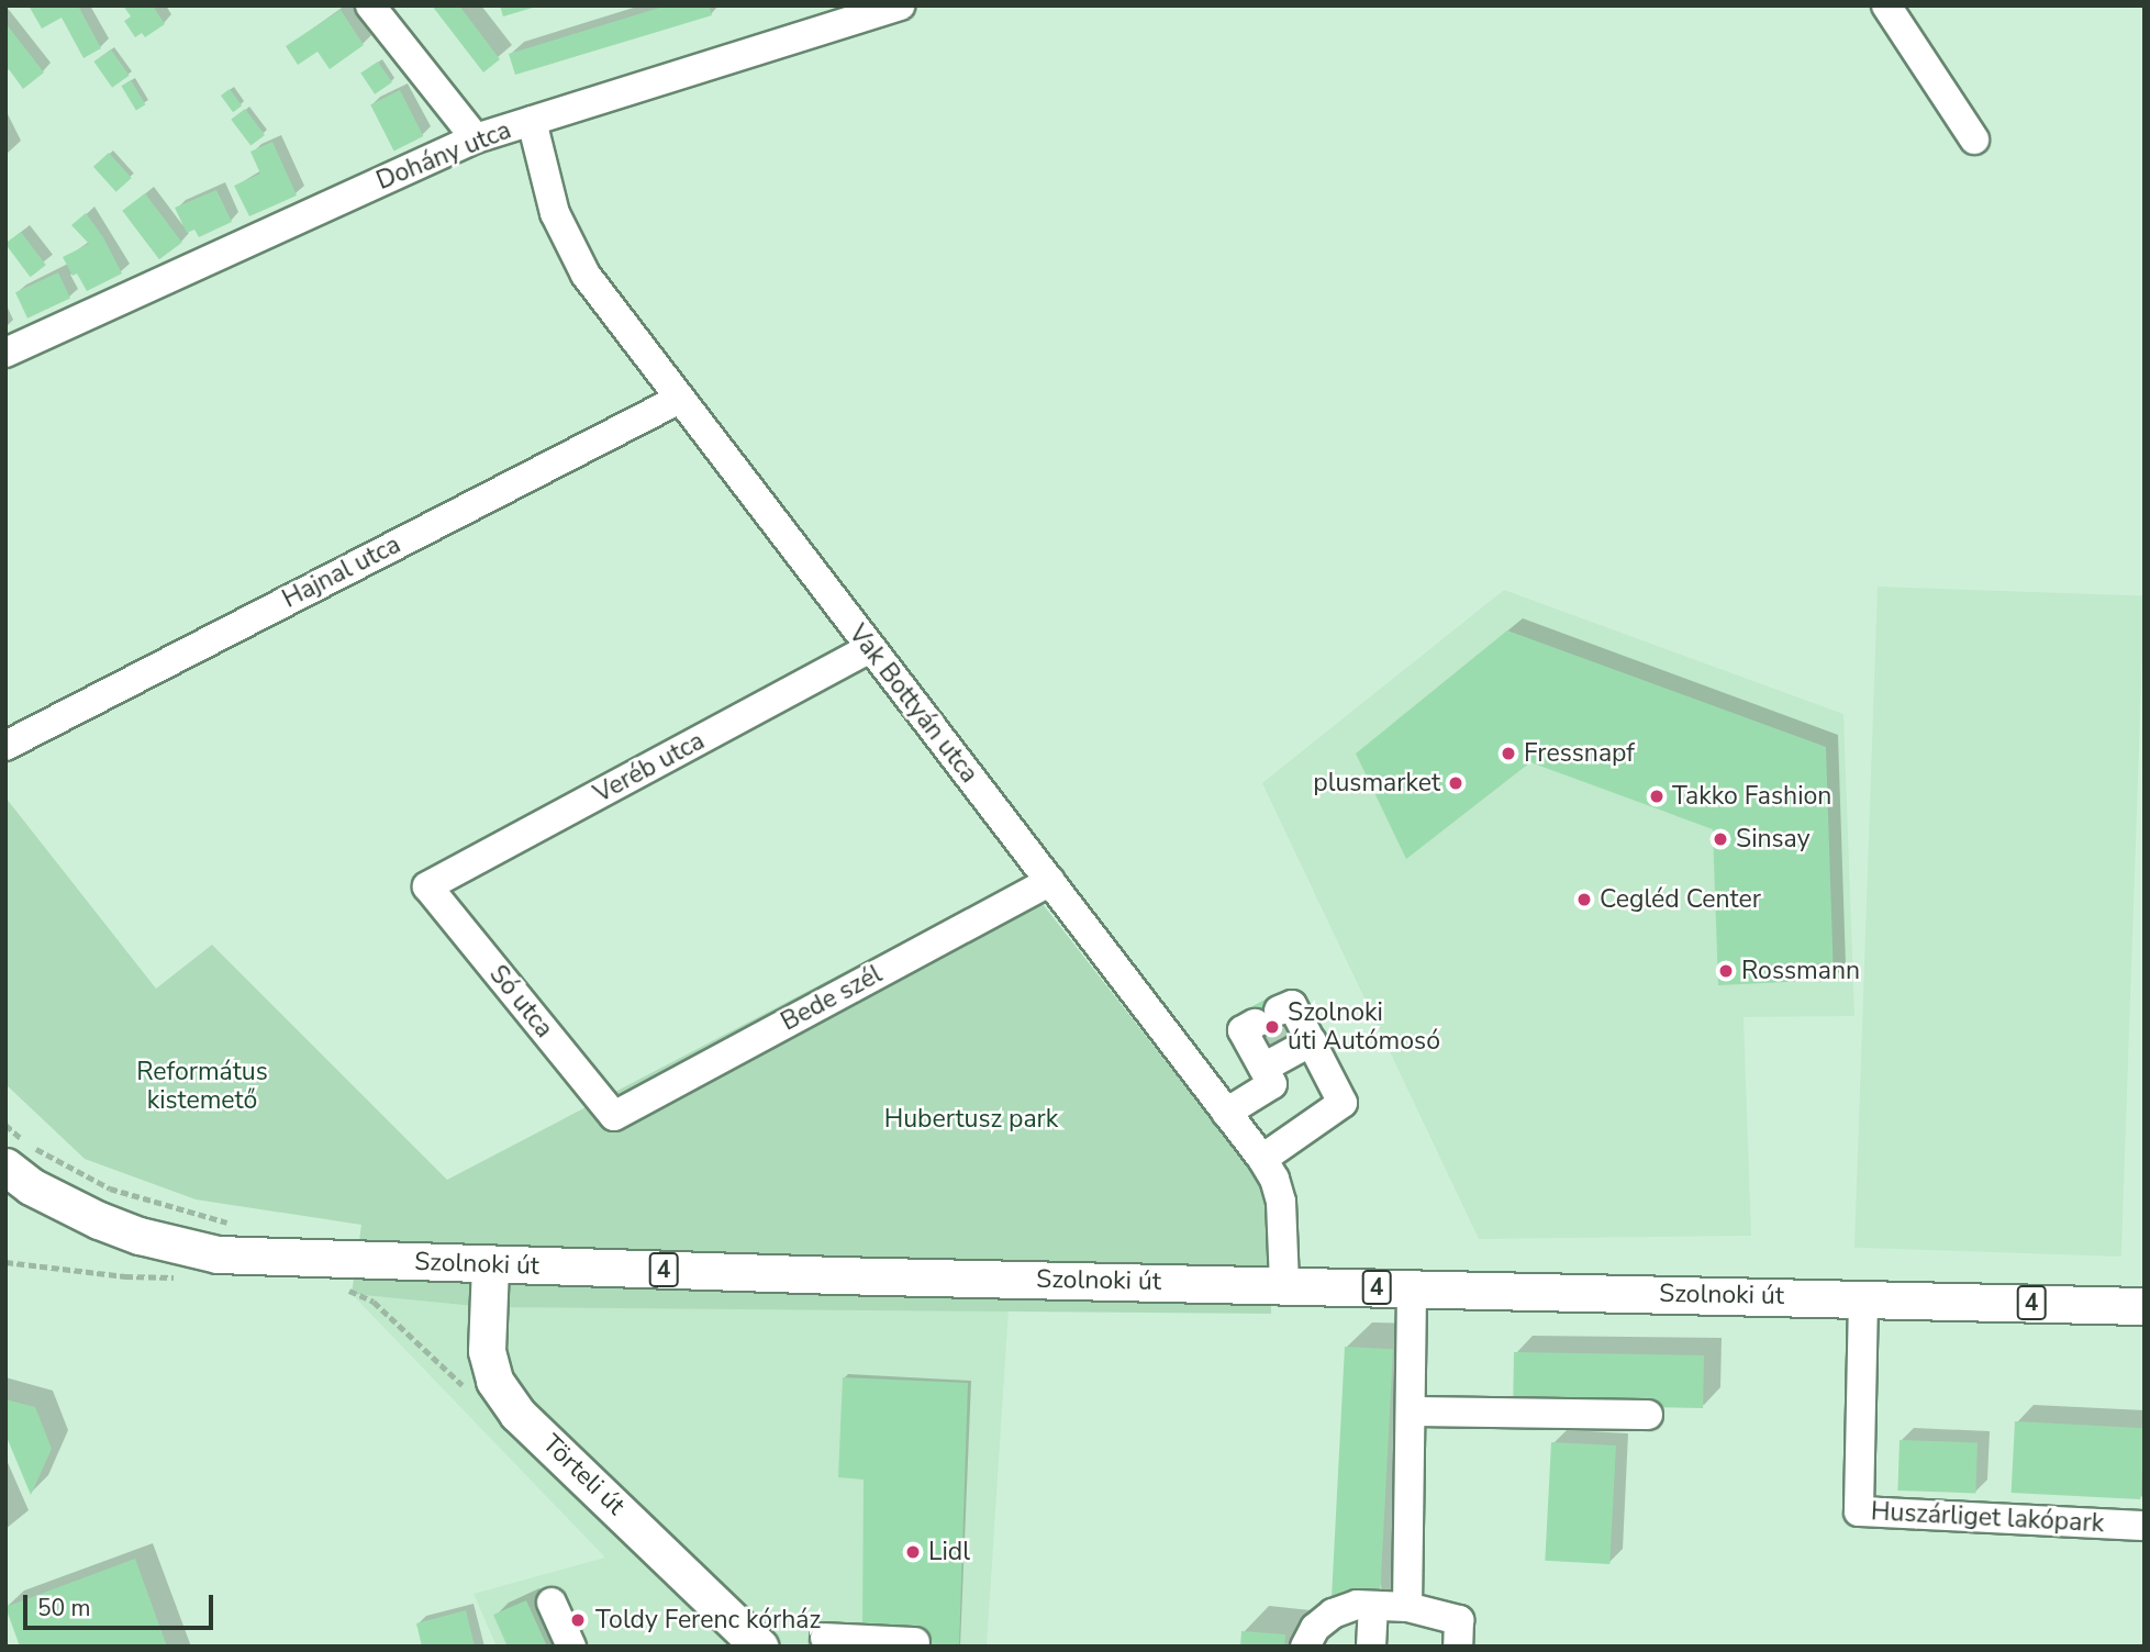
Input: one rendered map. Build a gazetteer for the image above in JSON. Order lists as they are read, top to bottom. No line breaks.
{"streets":{"main road":["Szolnoki út","4","Törteli út"],"street":["Dohány utca","Hajnal utca","Vak Bottyán utca","Veréb utca","Bede szél","Só utca","Huszárliget lakópark"]},"crossings":[["Dohány utca","Vak Bottyán utca"],["Hajnal utca","Vak Bottyán utca"],["Vak Bottyán utca","Veréb utca"],["Vak Bottyán utca","Bede szél"],["Vak Bottyán utca","Szolnoki út"],["Veréb utca","Só utca"],["Bede szél","Só utca"],["Szolnoki út","Törteli út"],["Szolnoki út","Huszárliget lakópark"]],"parks":["Református kistemető","Hubertusz park"],"places":["Fressnapf","plusmarket","Takko Fashion","Sinsay","Cegléd Center","Rossmann","Szolnoki úti Autómosó","Lidl","Toldy Ferenc kórház"],"scale_bar":"50 m"}
